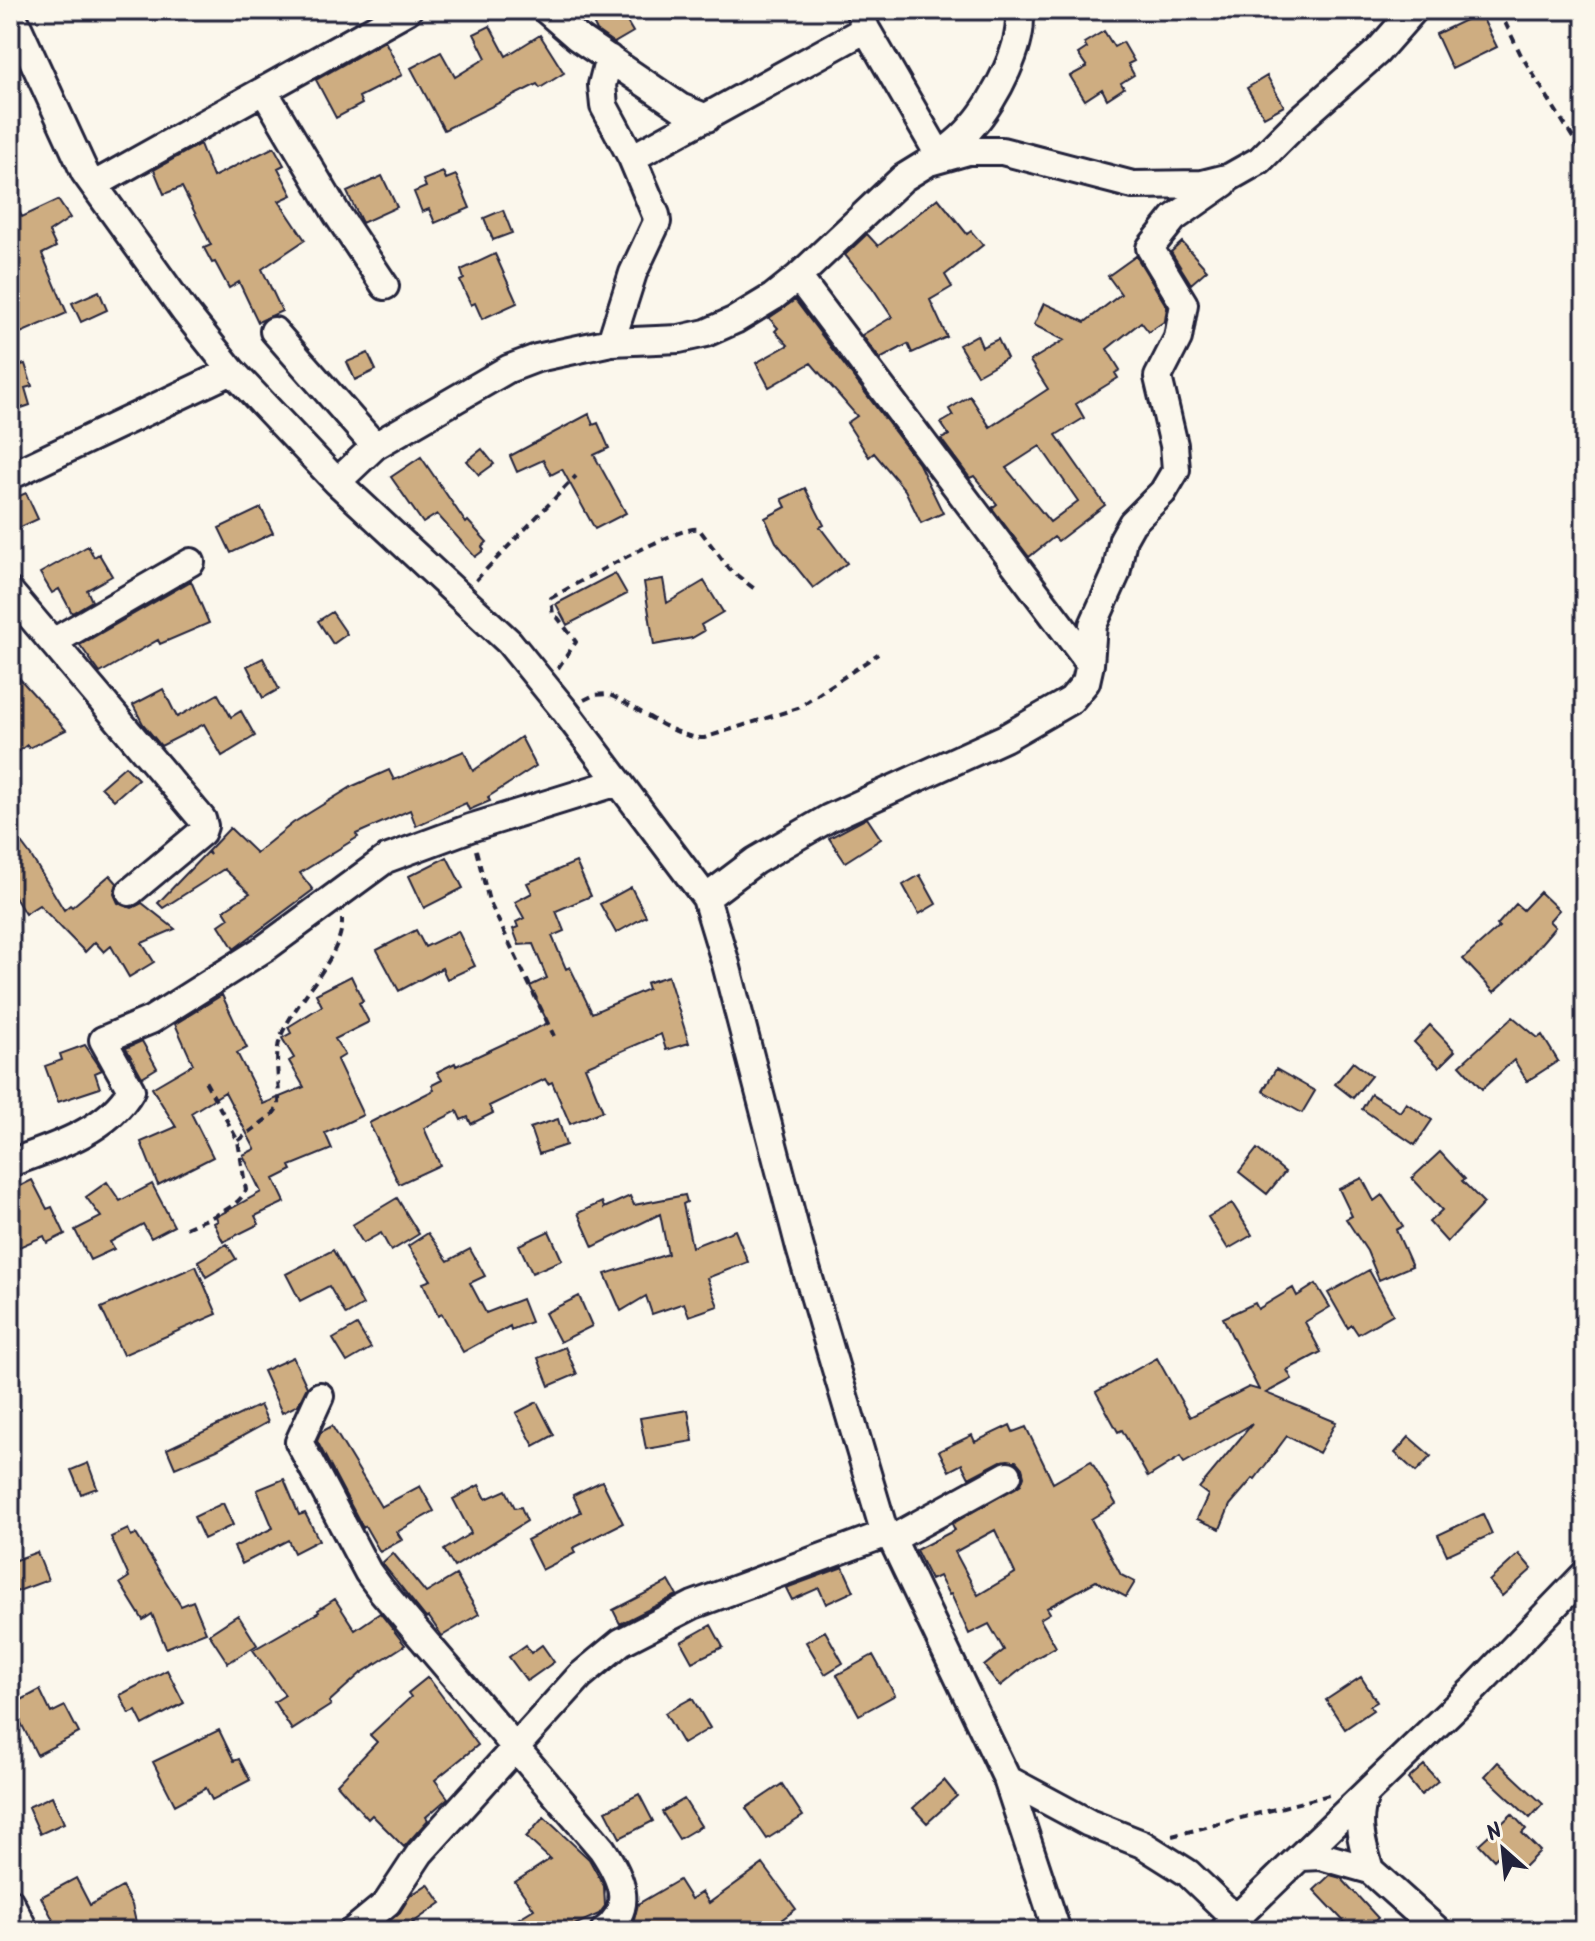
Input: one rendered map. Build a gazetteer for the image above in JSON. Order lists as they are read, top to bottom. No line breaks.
{"north":"top left"}
